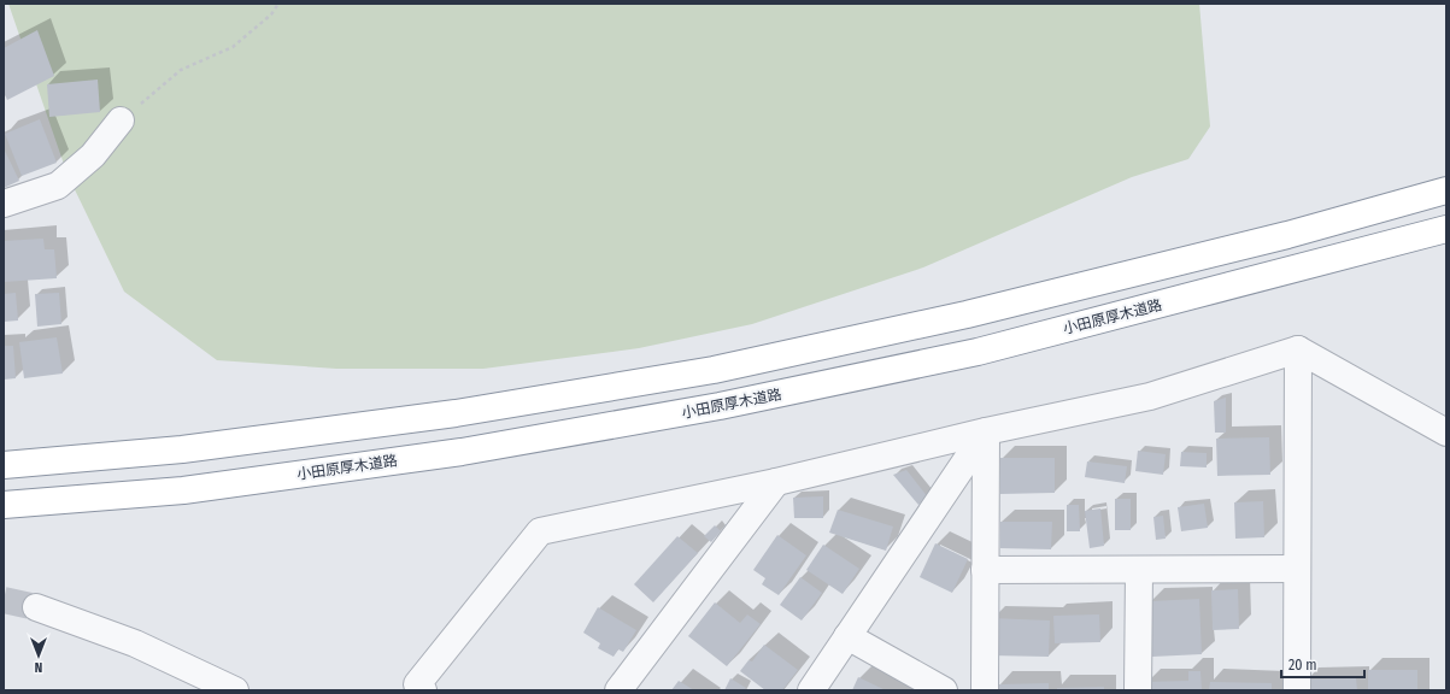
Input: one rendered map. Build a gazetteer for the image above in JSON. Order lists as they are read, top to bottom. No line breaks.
{"streets":{"highway":["小田原厚木道路"]},"scale_bar":"20 m","north":"bottom"}
